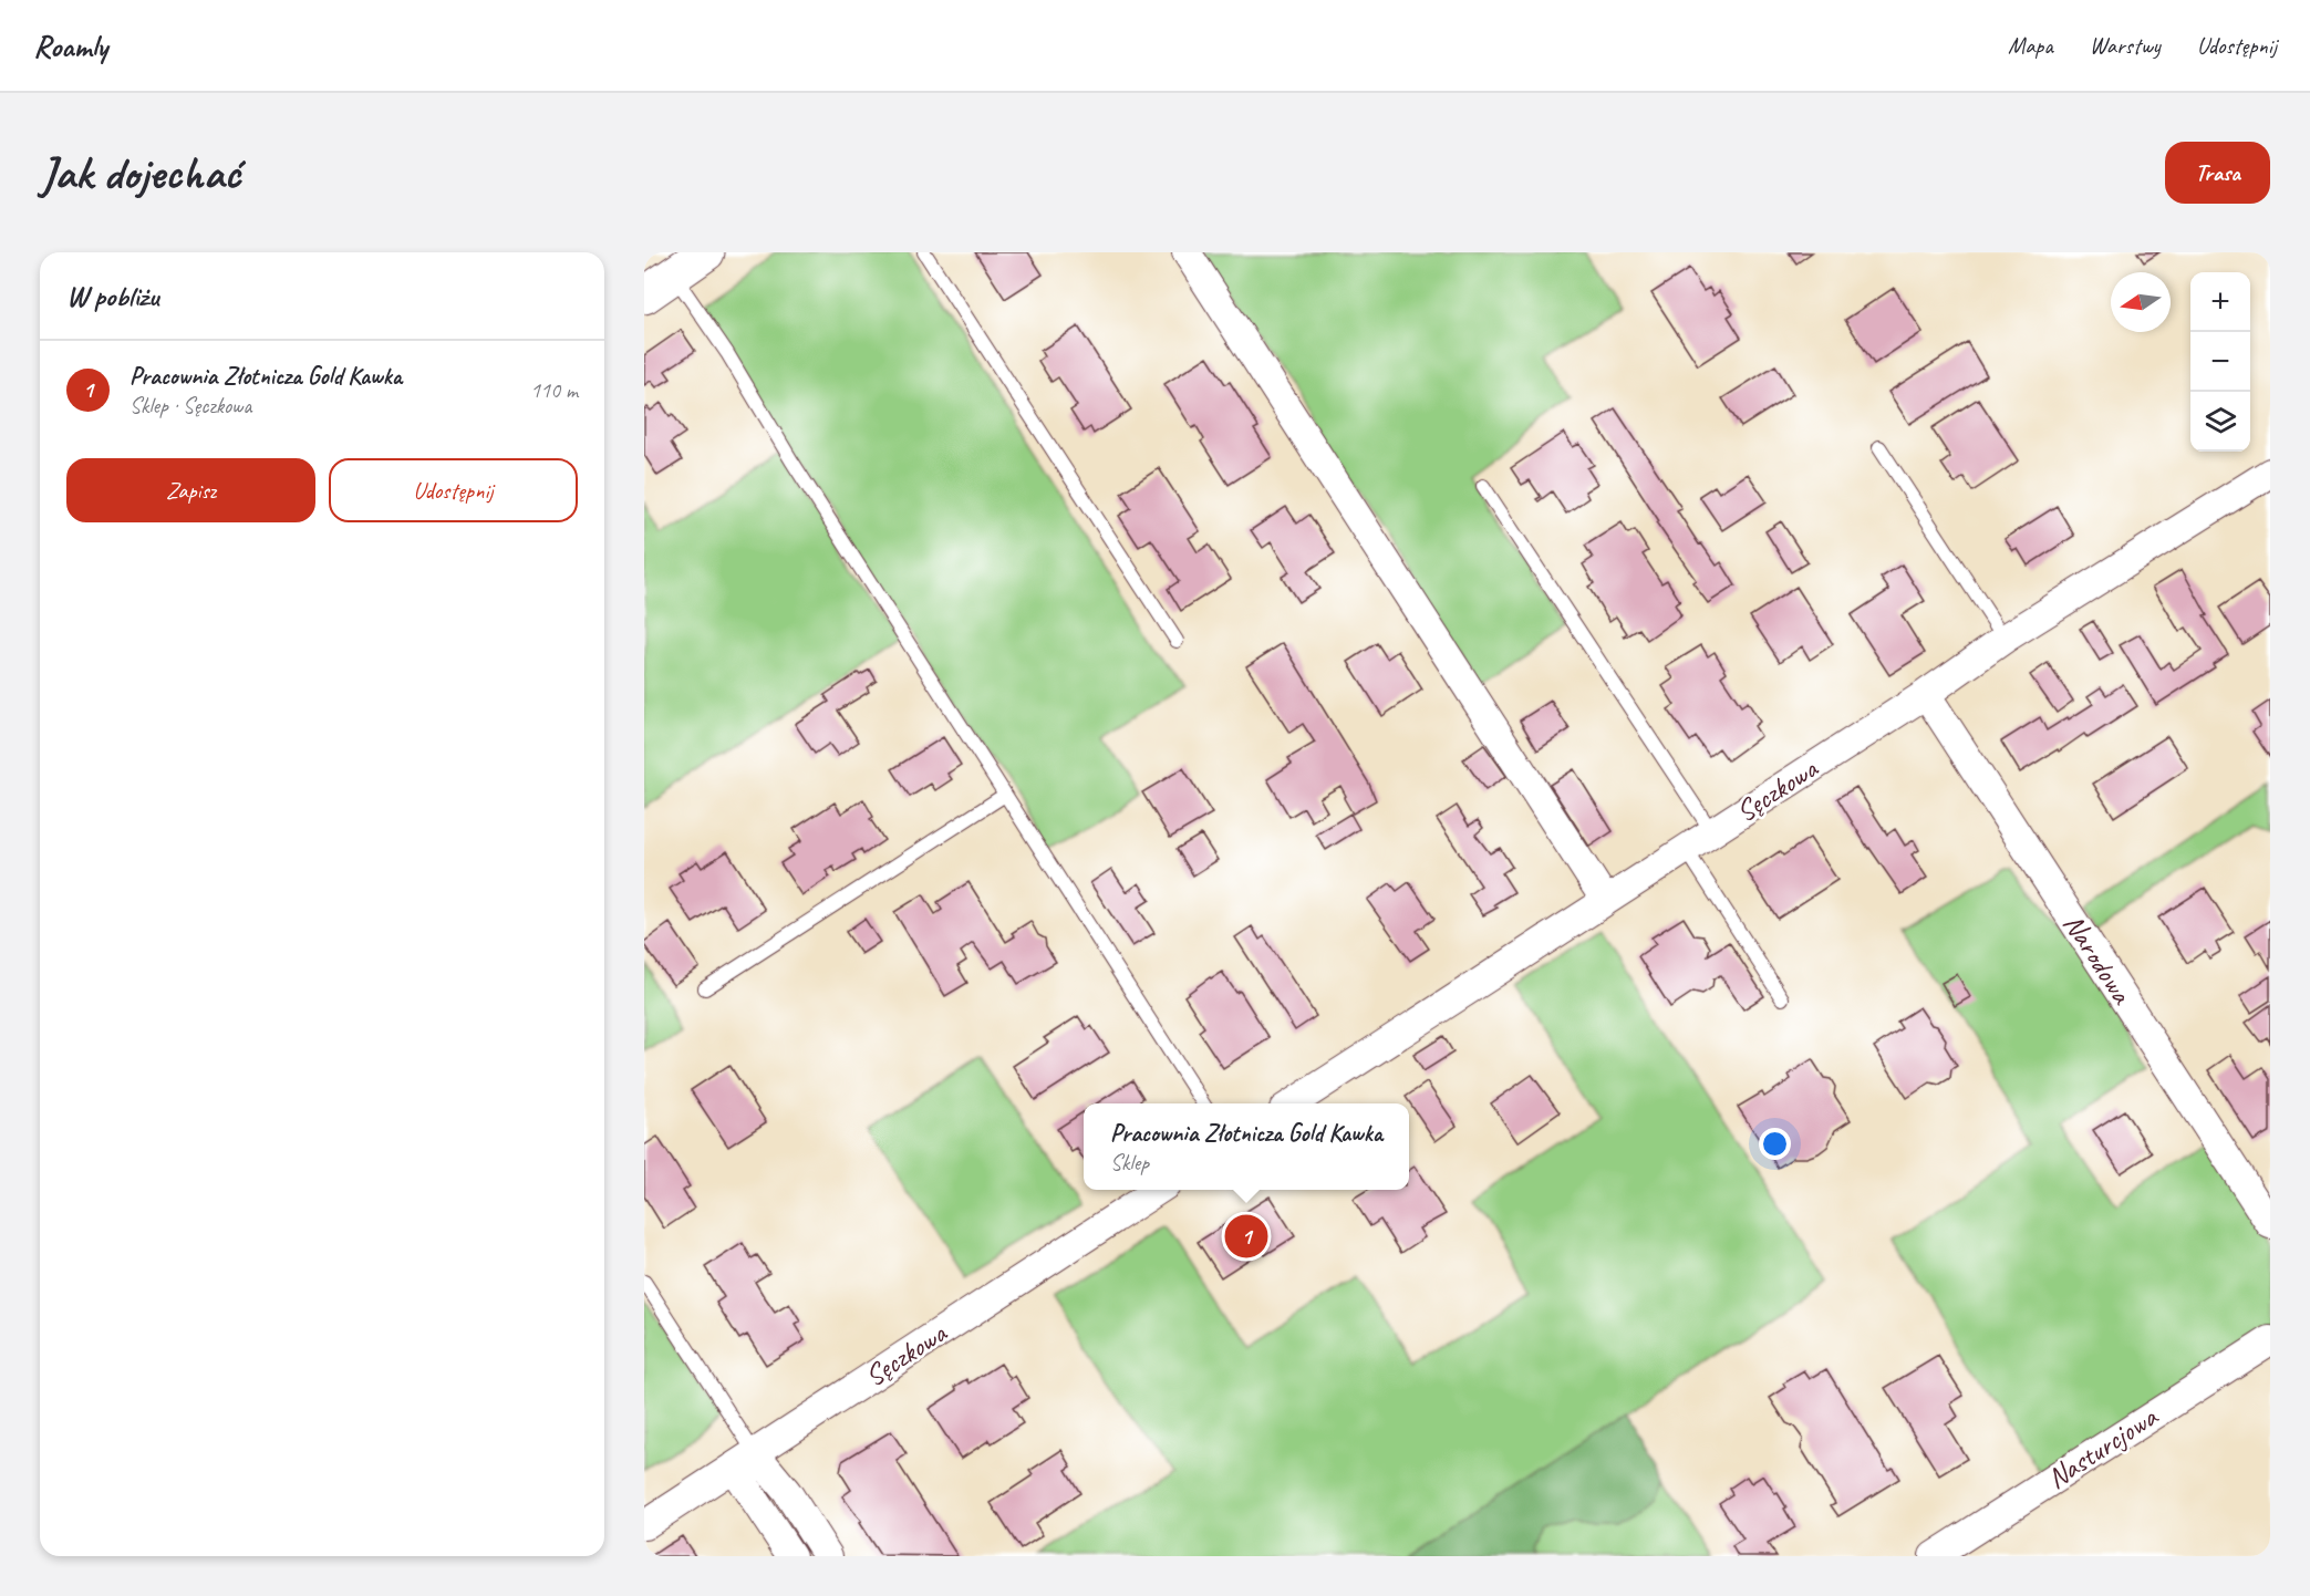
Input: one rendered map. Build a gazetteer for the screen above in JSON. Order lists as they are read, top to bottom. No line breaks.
{"streets":{"street":["Sęczkowa","Narodowa","Nasturcjowa"]},"crossings":[["Sęczkowa","Narodowa"]],"north":"left","page":{"header":"Roamly","nav":["Mapa","Warstwy","Udostępnij"],"buttons":["Trasa",["Zapisz","Udostępnij"]],"title":"Jak dojechać","heading":"W pobliżu","map_buttons":["+","−"],"list":[{"mark":"1","name":"Pracownia Złotnicza Gold Kawka","note":"Sklep · Sęczkowa","value":"110 m"}],"popup":["Pracownia Złotnicza Gold Kawka","Sklep"],"pins":"1"}}
